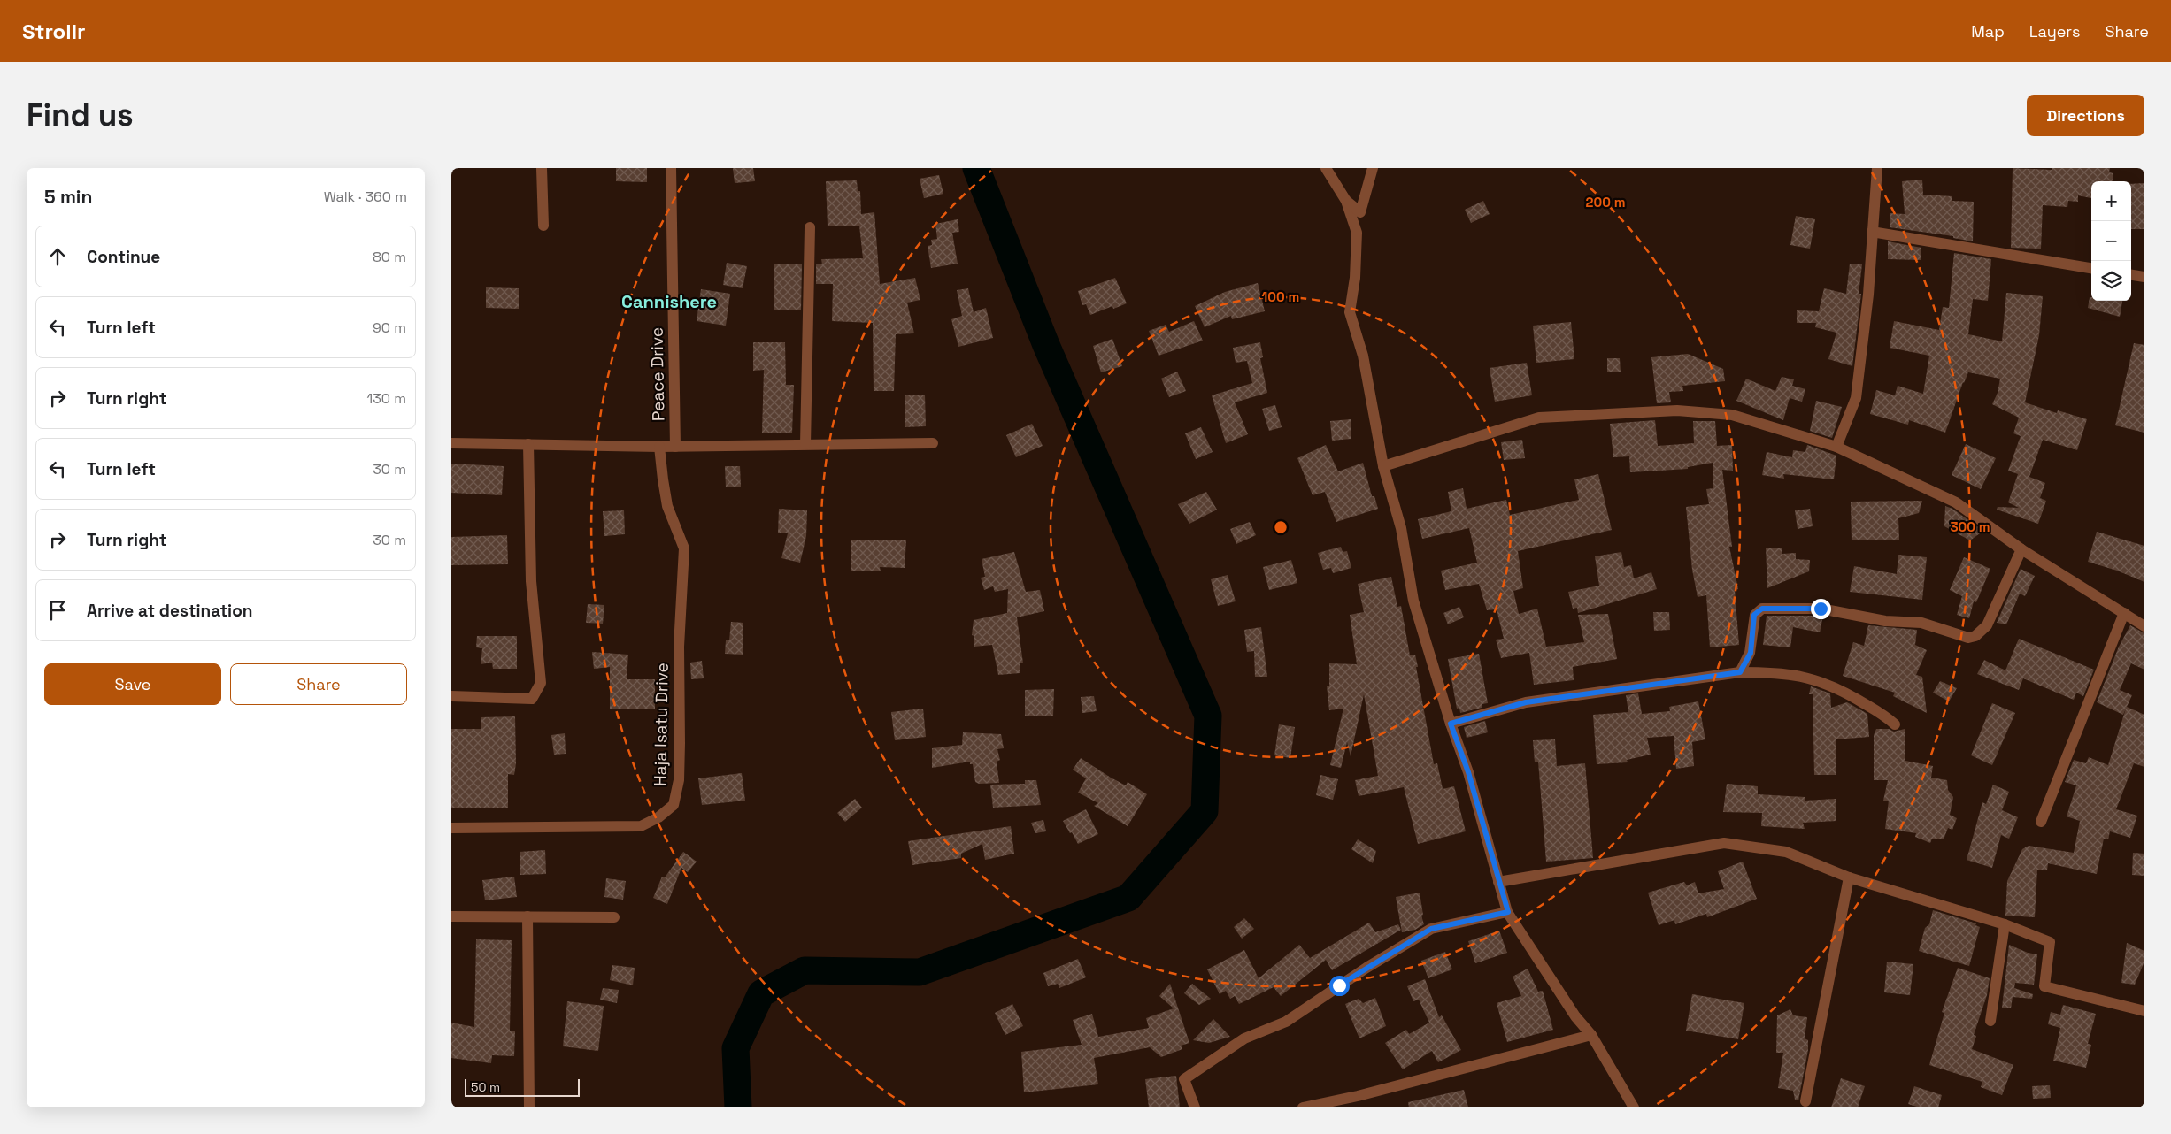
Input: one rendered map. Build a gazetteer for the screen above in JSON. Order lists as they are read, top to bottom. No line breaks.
{"streets":{"street":["Peace Drive","Haja Isatu Drive"]},"districts":["Cannishere"],"scale_bar":"50 m","page":{"header":"Strollr","nav":["Map","Layers","Share"],"buttons":["Directions",["Save","Share"]],"title":"Find us","heading":["5 min","Walk · 360 m"],"map_buttons":["+","−"],"list":[["Continue","80 m"],["Turn left","90 m"],["Turn right","130 m"],["Turn left","30 m"],["Turn right","30 m"],"Arrive at destination"],"scale":"50 m"},"rings":["200 m","100 m","300 m"]}
